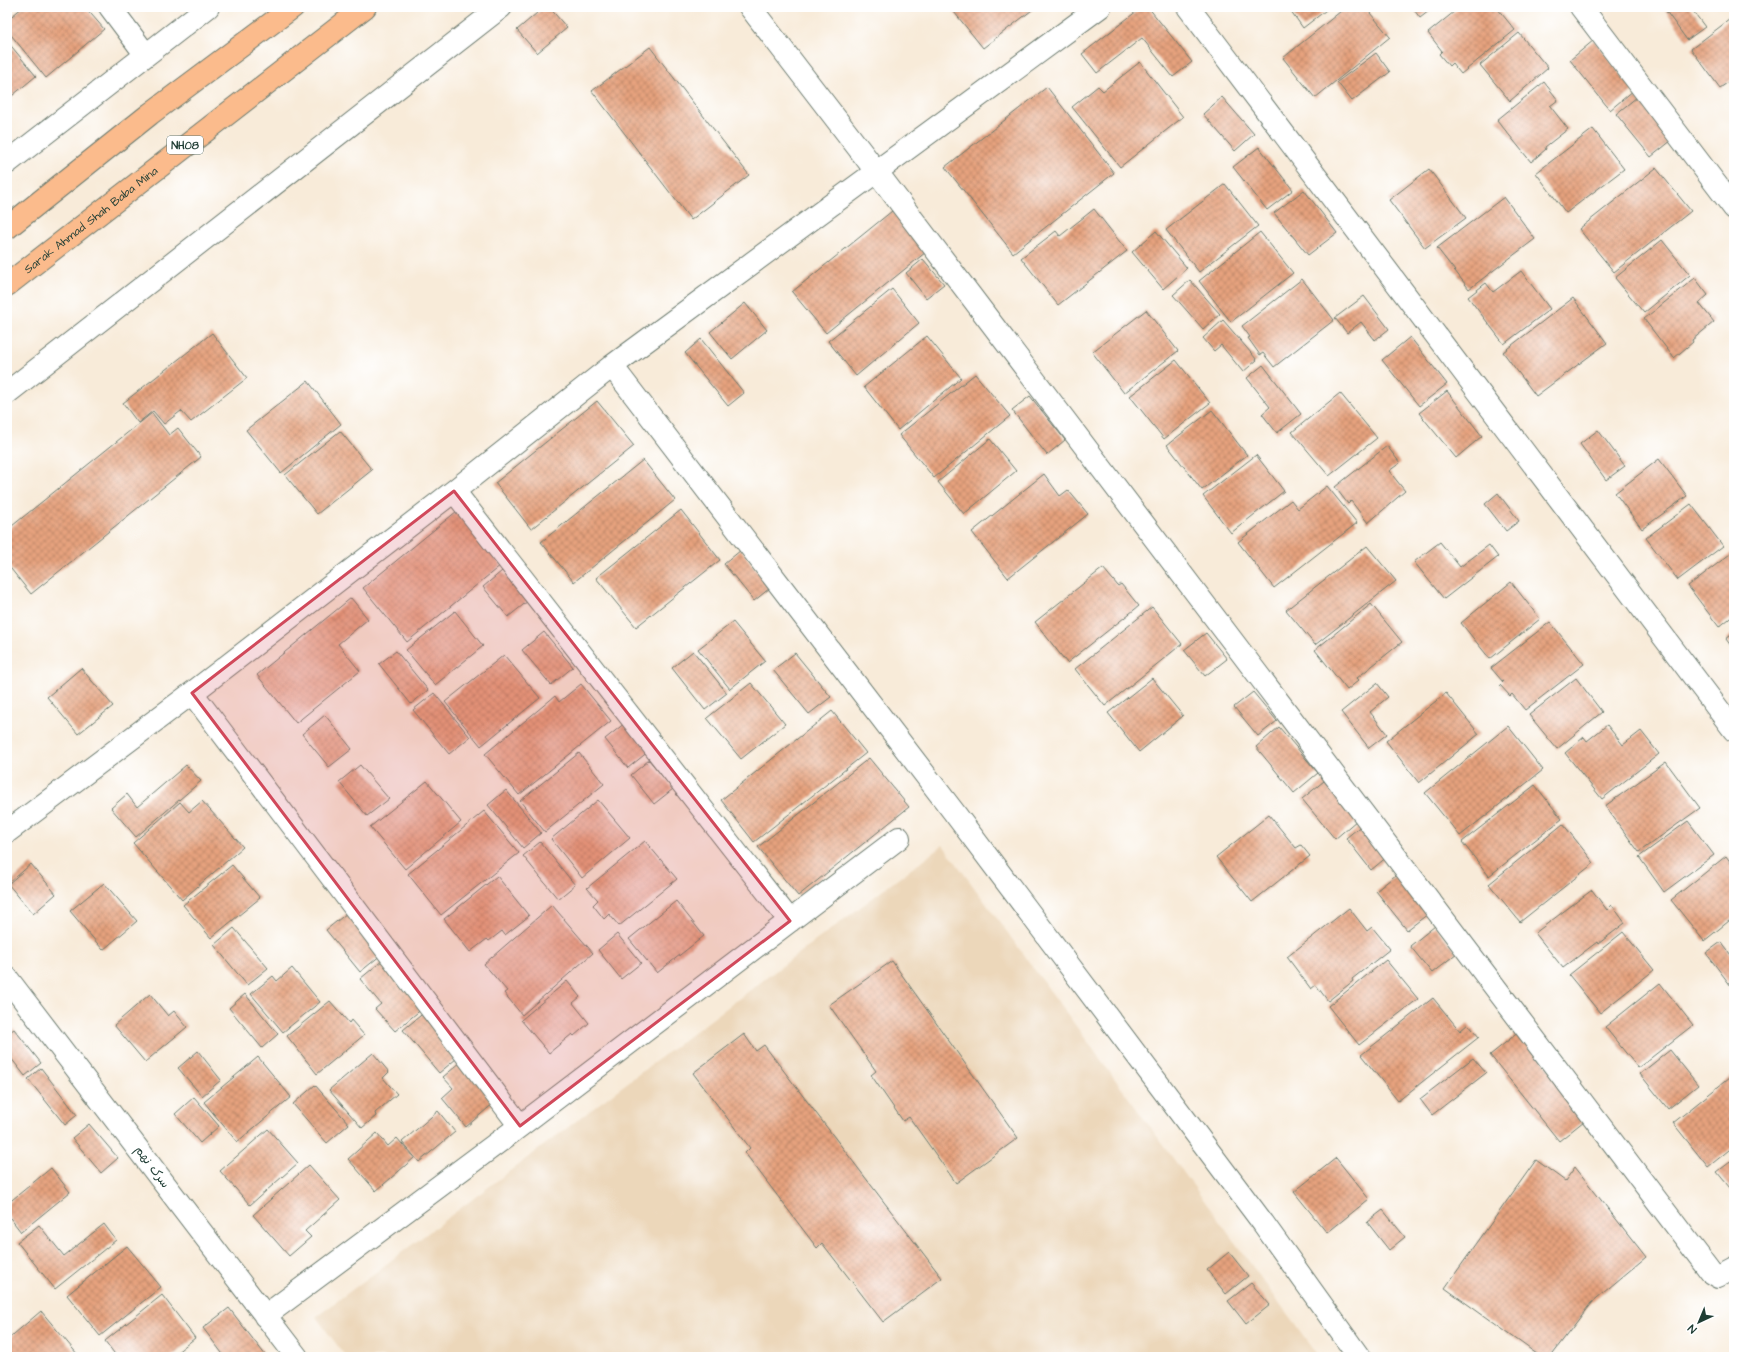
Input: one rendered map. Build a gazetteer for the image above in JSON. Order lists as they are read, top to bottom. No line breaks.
{"streets":{"highway":["NH08","Sarak Ahmad Shah Baba Mina"],"street":["سرک نهم"]},"north":"bottom left"}
